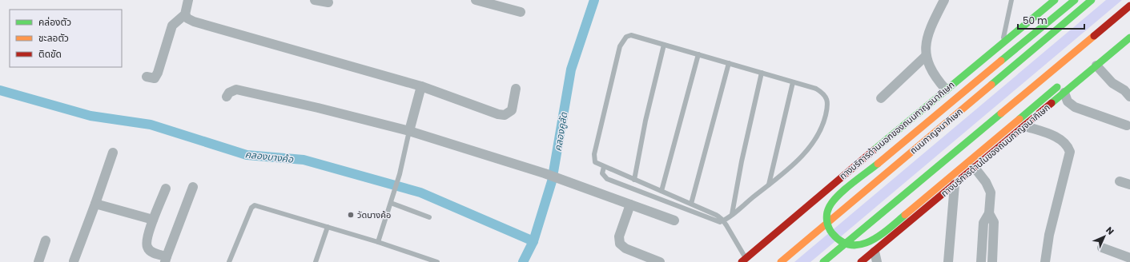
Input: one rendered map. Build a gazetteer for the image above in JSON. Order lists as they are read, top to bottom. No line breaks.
{"streets":{"main road":["ทางบริการด้านนอกของถนนกาญจนาภิเษก","ถนนกาญจนาภิเษก","ทางบริการด้านในของถนนกาญจนาภิเษก"]},"water":["คลองคูลัด","คลองบางค้อ"],"places":["วัดบางค้อ"],"legend":["คล่องตัว","ชะลอตัว","ติดขัด"],"scale_bar":"50 m","north":"top right"}
